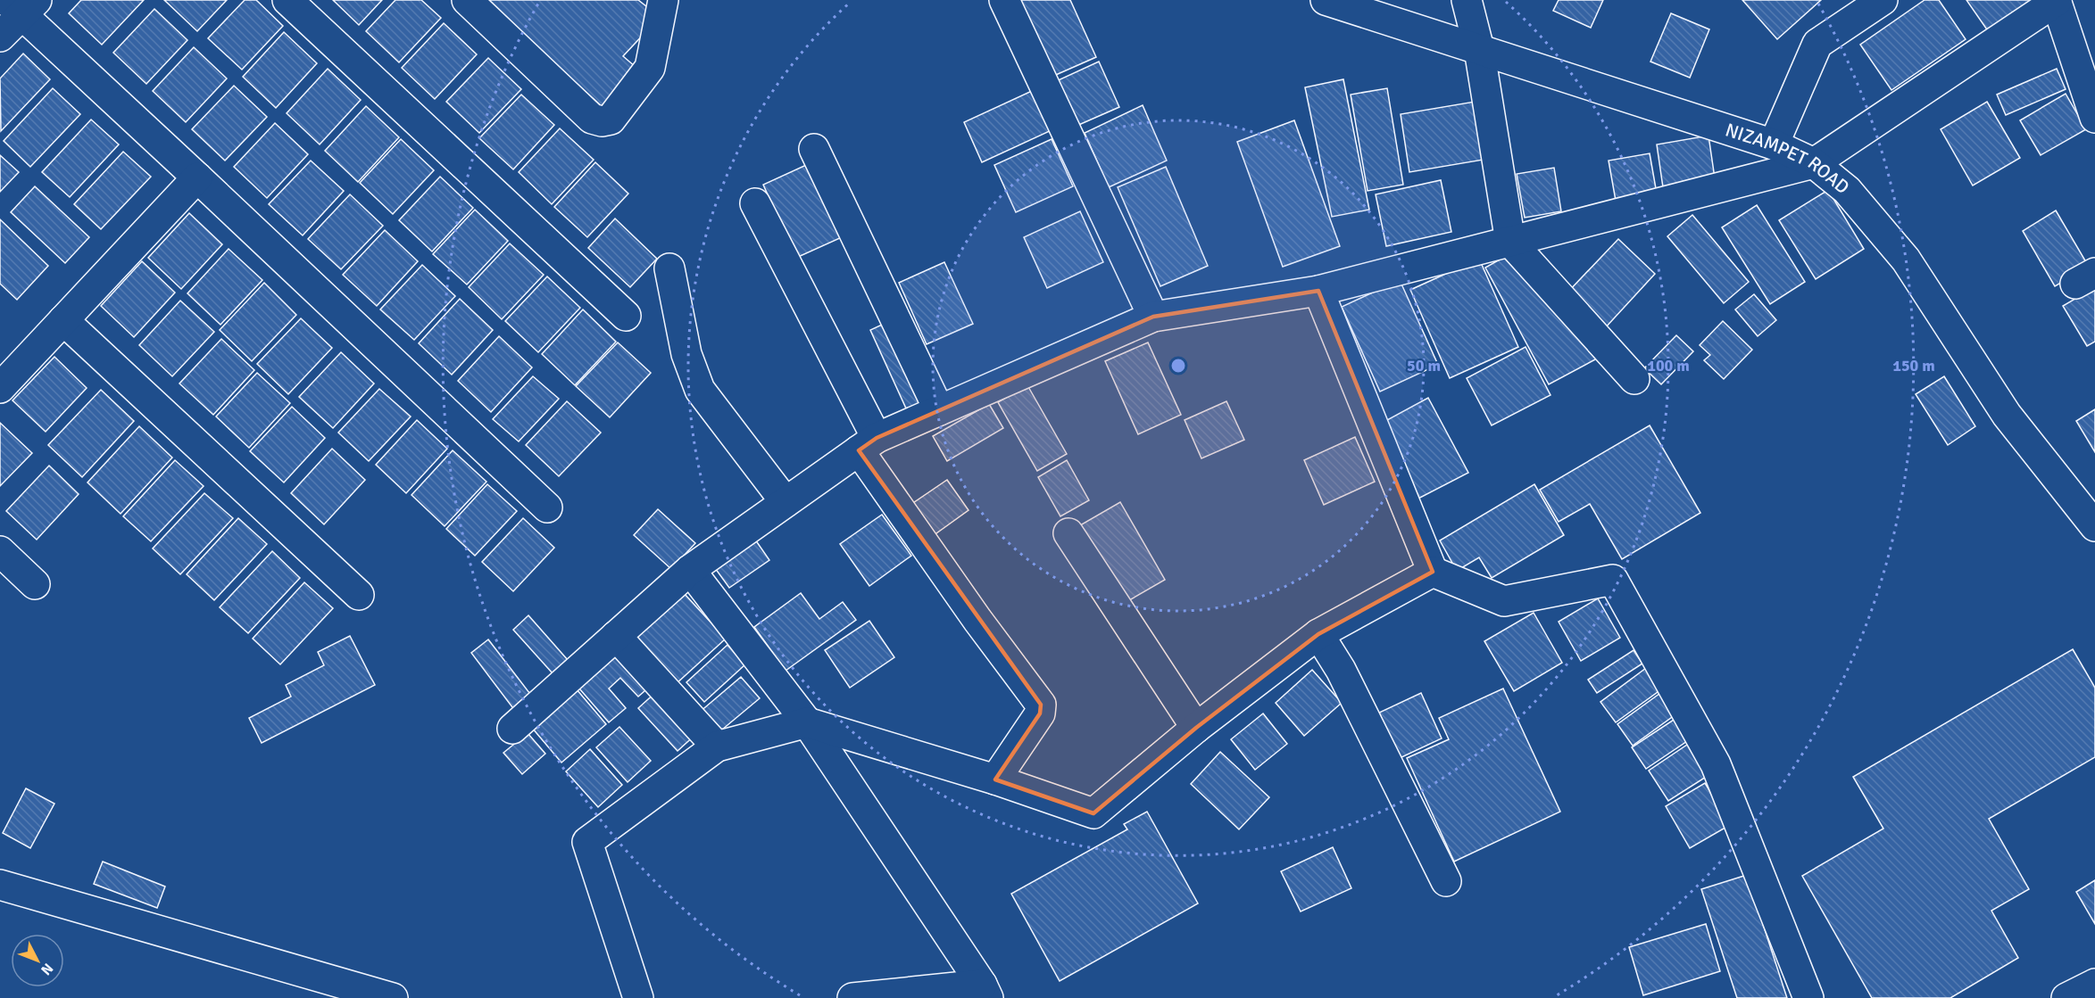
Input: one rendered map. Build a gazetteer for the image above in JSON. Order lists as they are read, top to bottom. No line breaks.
{"streets":{"street":["NIZAMPET ROAD"]},"north":"bottom right","rings":["50 m","100 m","150 m"]}
